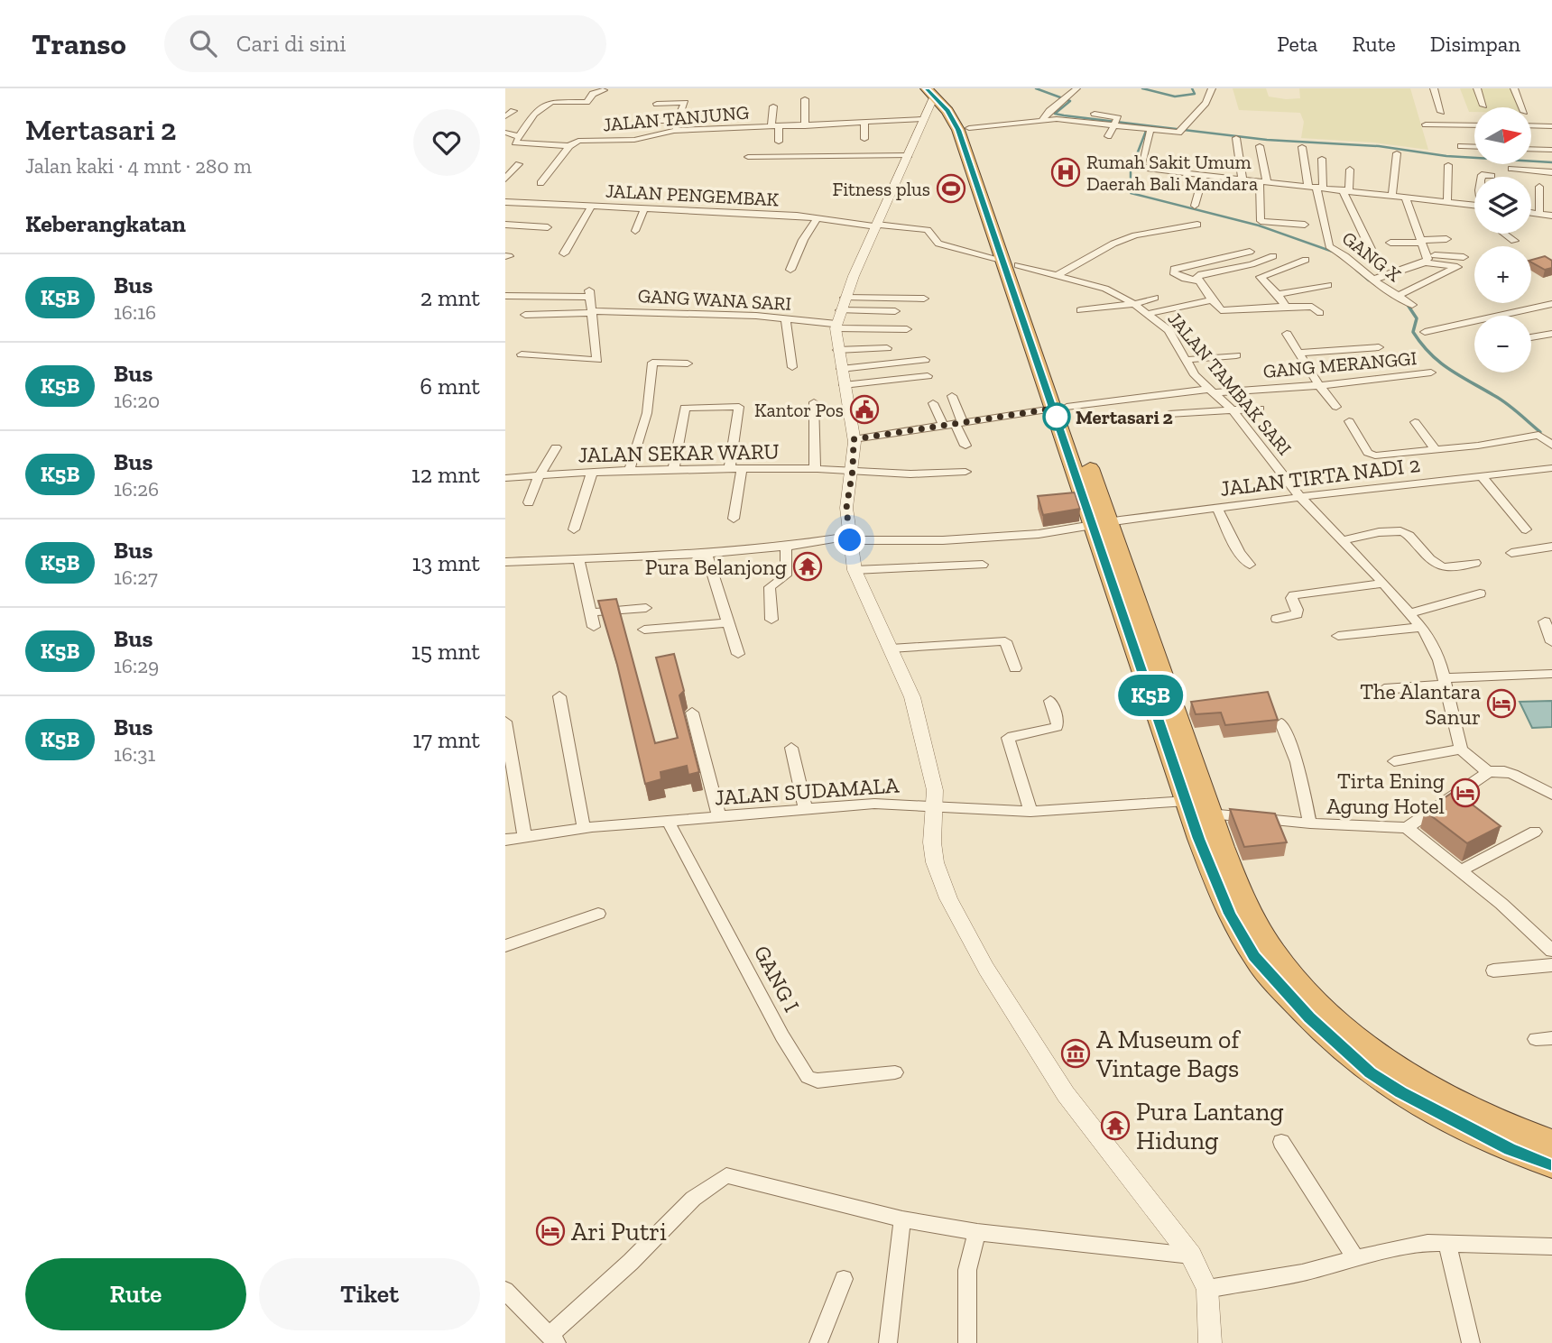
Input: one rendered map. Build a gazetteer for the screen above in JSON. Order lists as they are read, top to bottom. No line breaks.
{"streets":{"street":["JALAN TANJUNG","JALAN PENGEMBAK","GANG X","GANG WANA SARI","GANG MERANGGI","JALAN TAMBAK SARI","JALAN SEKAR WARU","JALAN TIRTA NADI 2","JALAN SUDAMALA","GANG I"]},"crossings":[["JALAN PENGEMBAK","JALAN TAMBAK SARI"],["GANG MERANGGI","JALAN TAMBAK SARI"],["JALAN TAMBAK SARI","JALAN TIRTA NADI 2"],["JALAN SUDAMALA","GANG I"]],"places":{"hospital":["Rumah Sakit Umum Daerah Bali Mandara"],"sports":["Fitness plus"],"public building":["Kantor Pos"],"other":["Mertasari 2"],"temple":["Pura Belanjong","Pura Lantang Hidung"],"hotel":["The Alantara Sanur","Tirta Ening Agung Hotel","Ari Putri"],"museum":["A Museum of Vintage Bags"]},"lines":["bus line K5B"],"north":"right","page":{"header":"Transo","search":"Cari di sini","nav":["Peta","Rute","Disimpan"],"heading":[["Mertasari 2","Jalan kaki · 4 mnt · 280 m"],"Keberangkatan"],"on_map":"K5B","map_buttons":["+","−"],"list":[{"mark":"K5B","name":"Bus","note":"16:16","value":"2 mnt"},{"mark":"K5B","name":"Bus","note":"16:20","value":"6 mnt"},{"mark":"K5B","name":"Bus","note":"16:26","value":"12 mnt"},{"mark":"K5B","name":"Bus","note":"16:27","value":"13 mnt"},{"mark":"K5B","name":"Bus","note":"16:29","value":"15 mnt"},{"mark":"K5B","name":"Bus","note":"16:31","value":"17 mnt"}],"buttons":["Rute","Tiket"]}}
